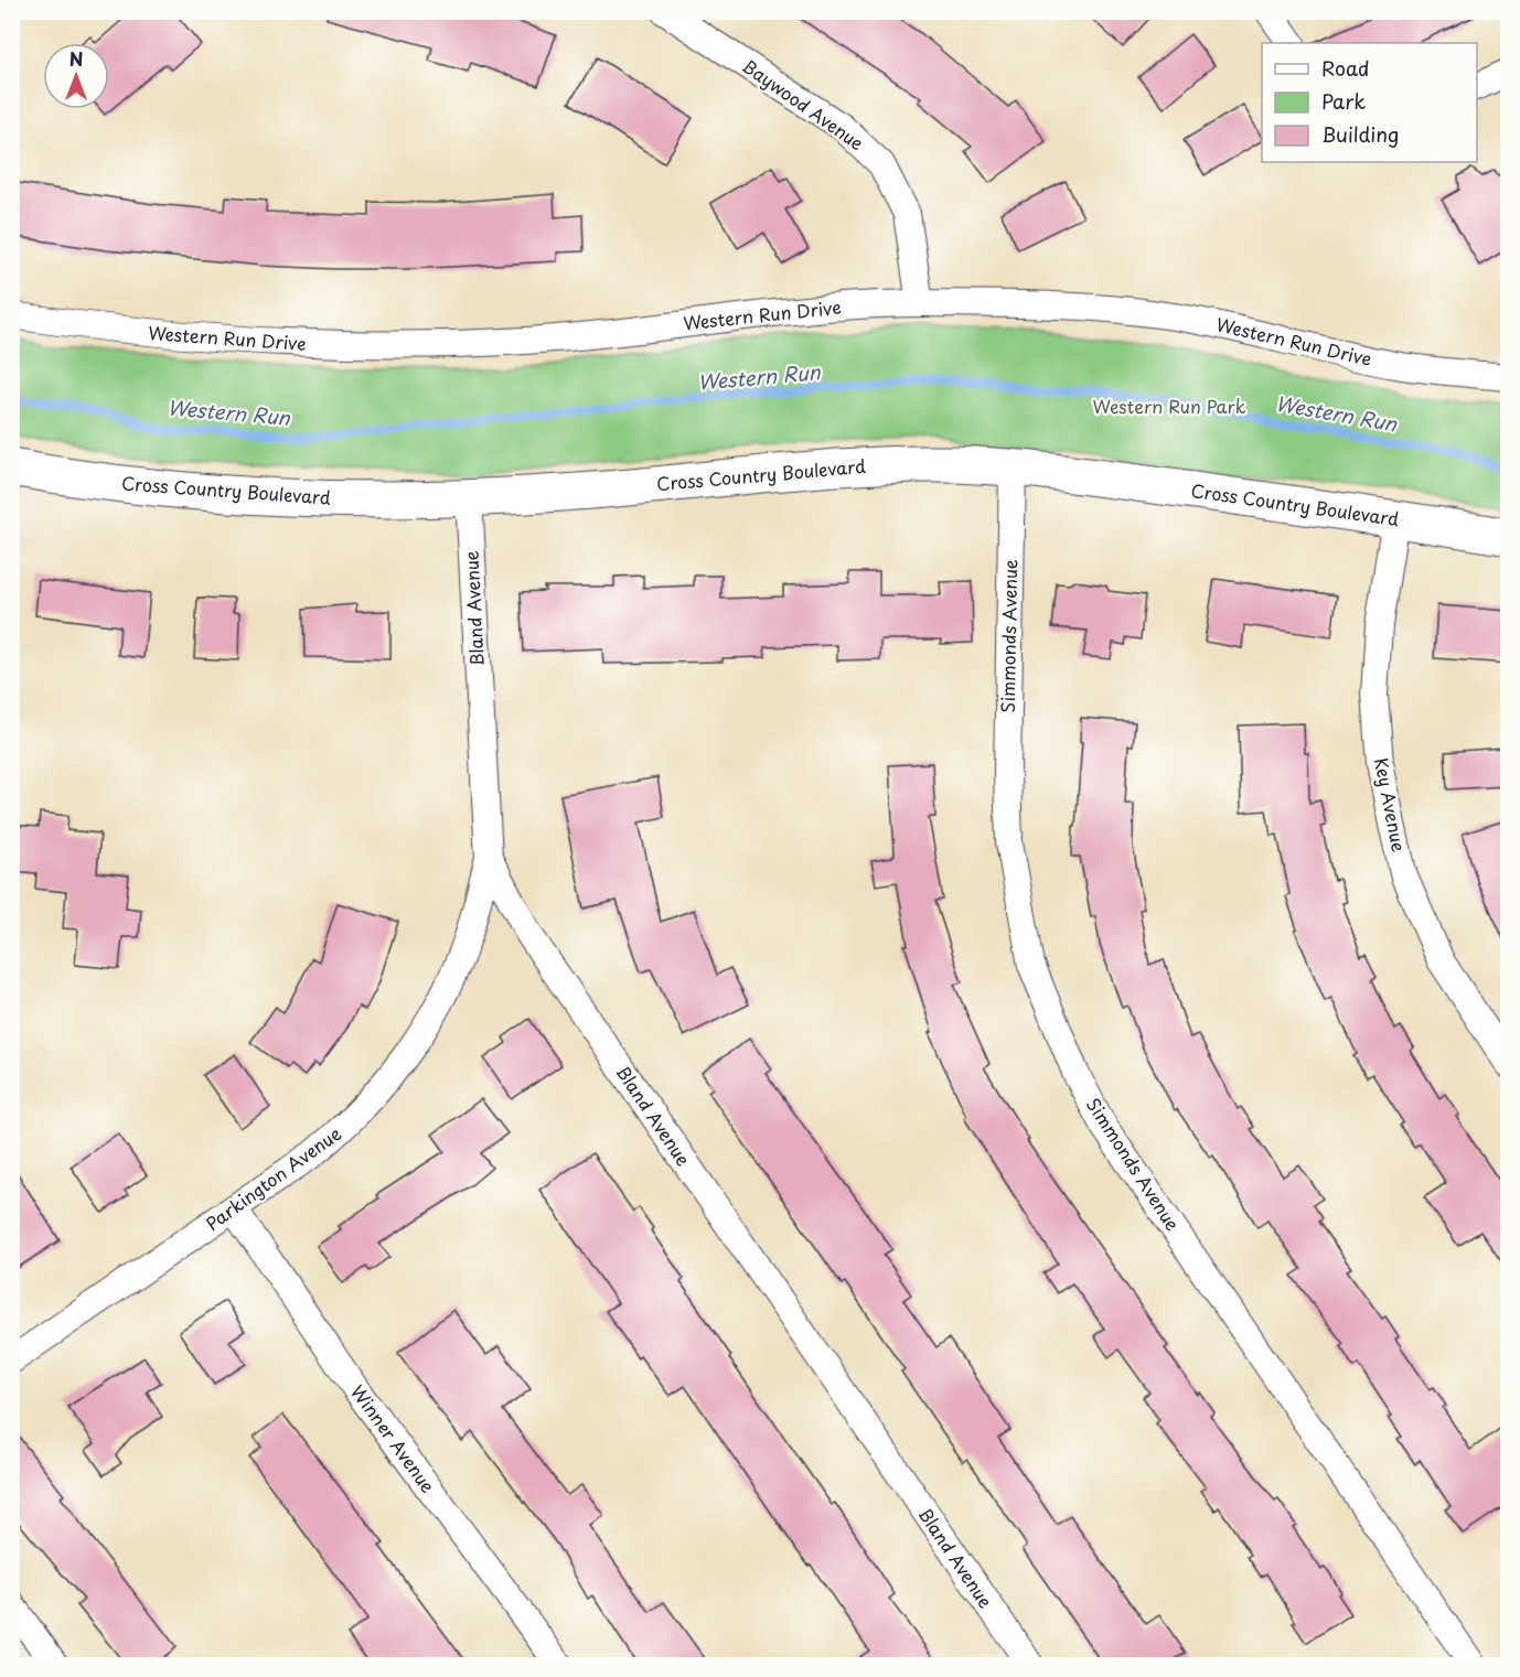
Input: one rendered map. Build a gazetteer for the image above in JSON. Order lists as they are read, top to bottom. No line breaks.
{"streets":{"main road":["Cross Country Boulevard"],"street":["Baywood Avenue","Western Run Drive","Bland Avenue","Simmonds Avenue","Key Avenue","Parkington Avenue","Winner Avenue"]},"crossings":[["Baywood Avenue","Western Run Drive"],["Cross Country Boulevard","Bland Avenue"],["Cross Country Boulevard","Simmonds Avenue"],["Cross Country Boulevard","Key Avenue"],["Bland Avenue","Parkington Avenue"],["Parkington Avenue","Winner Avenue"]],"water":["Western Run"],"parks":["Western Run Park"],"legend":["Road","Park","Building"],"north":"top"}
